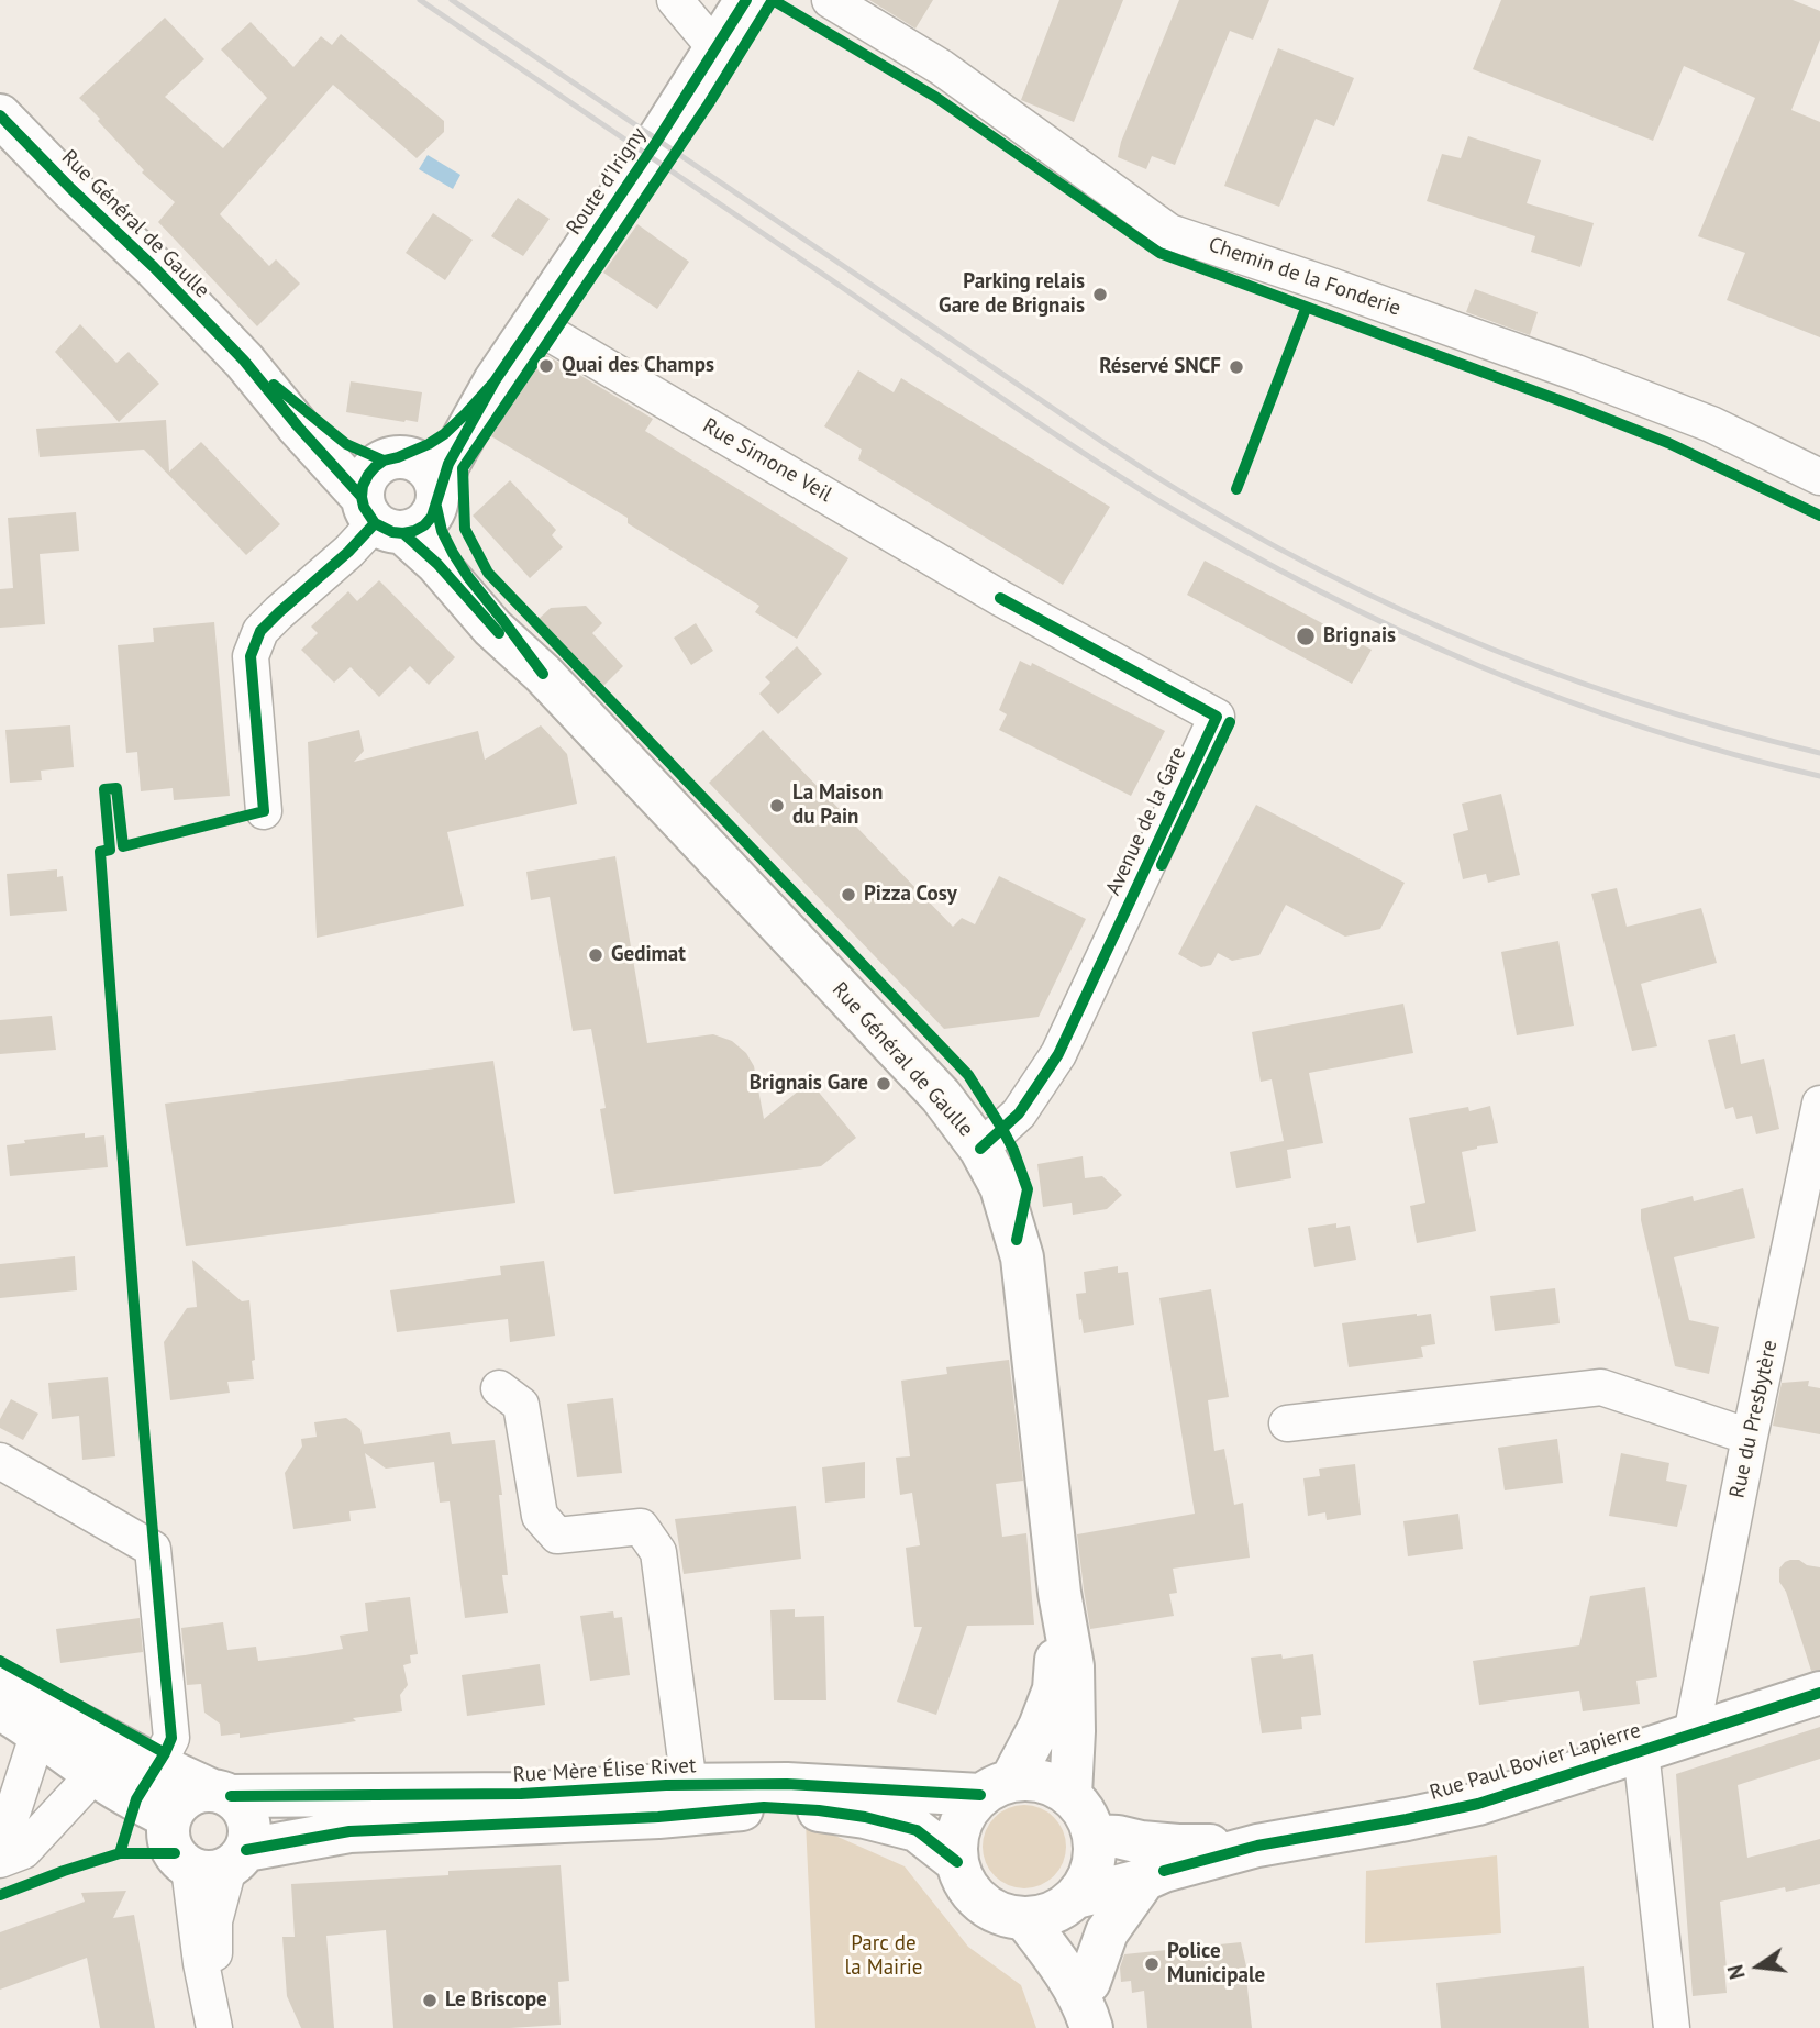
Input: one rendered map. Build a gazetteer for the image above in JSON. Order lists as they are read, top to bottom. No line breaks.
{"streets":{"main road":["Route d'Irigny","Rue Général de Gaulle","Rue Paul Bovier Lapierre","Rue Mère Élise Rivet"],"street":["Chemin de la Fonderie","Rue Simone Veil","Avenue de la Gare","Rue du Presbytère"]},"crossings":[["Route d'Irigny","Rue Général de Gaulle"],["Route d'Irigny","Rue Simone Veil"],["Rue Général de Gaulle","Avenue de la Gare"],["Rue Général de Gaulle","Rue Mère Élise Rivet"],["Rue Simone Veil","Avenue de la Gare"],["Rue du Presbytère","Rue Paul Bovier Lapierre"]],"parks":["Parc de la Mairie"],"places":["Parking relais Gare de Brignais","Quai des Champs","Réservé SNCF","Brignais","La Maison du Pain","Pizza Cosy","Gedimat","Brignais Gare","Police Municipale","Le Briscope"],"north":"left"}
